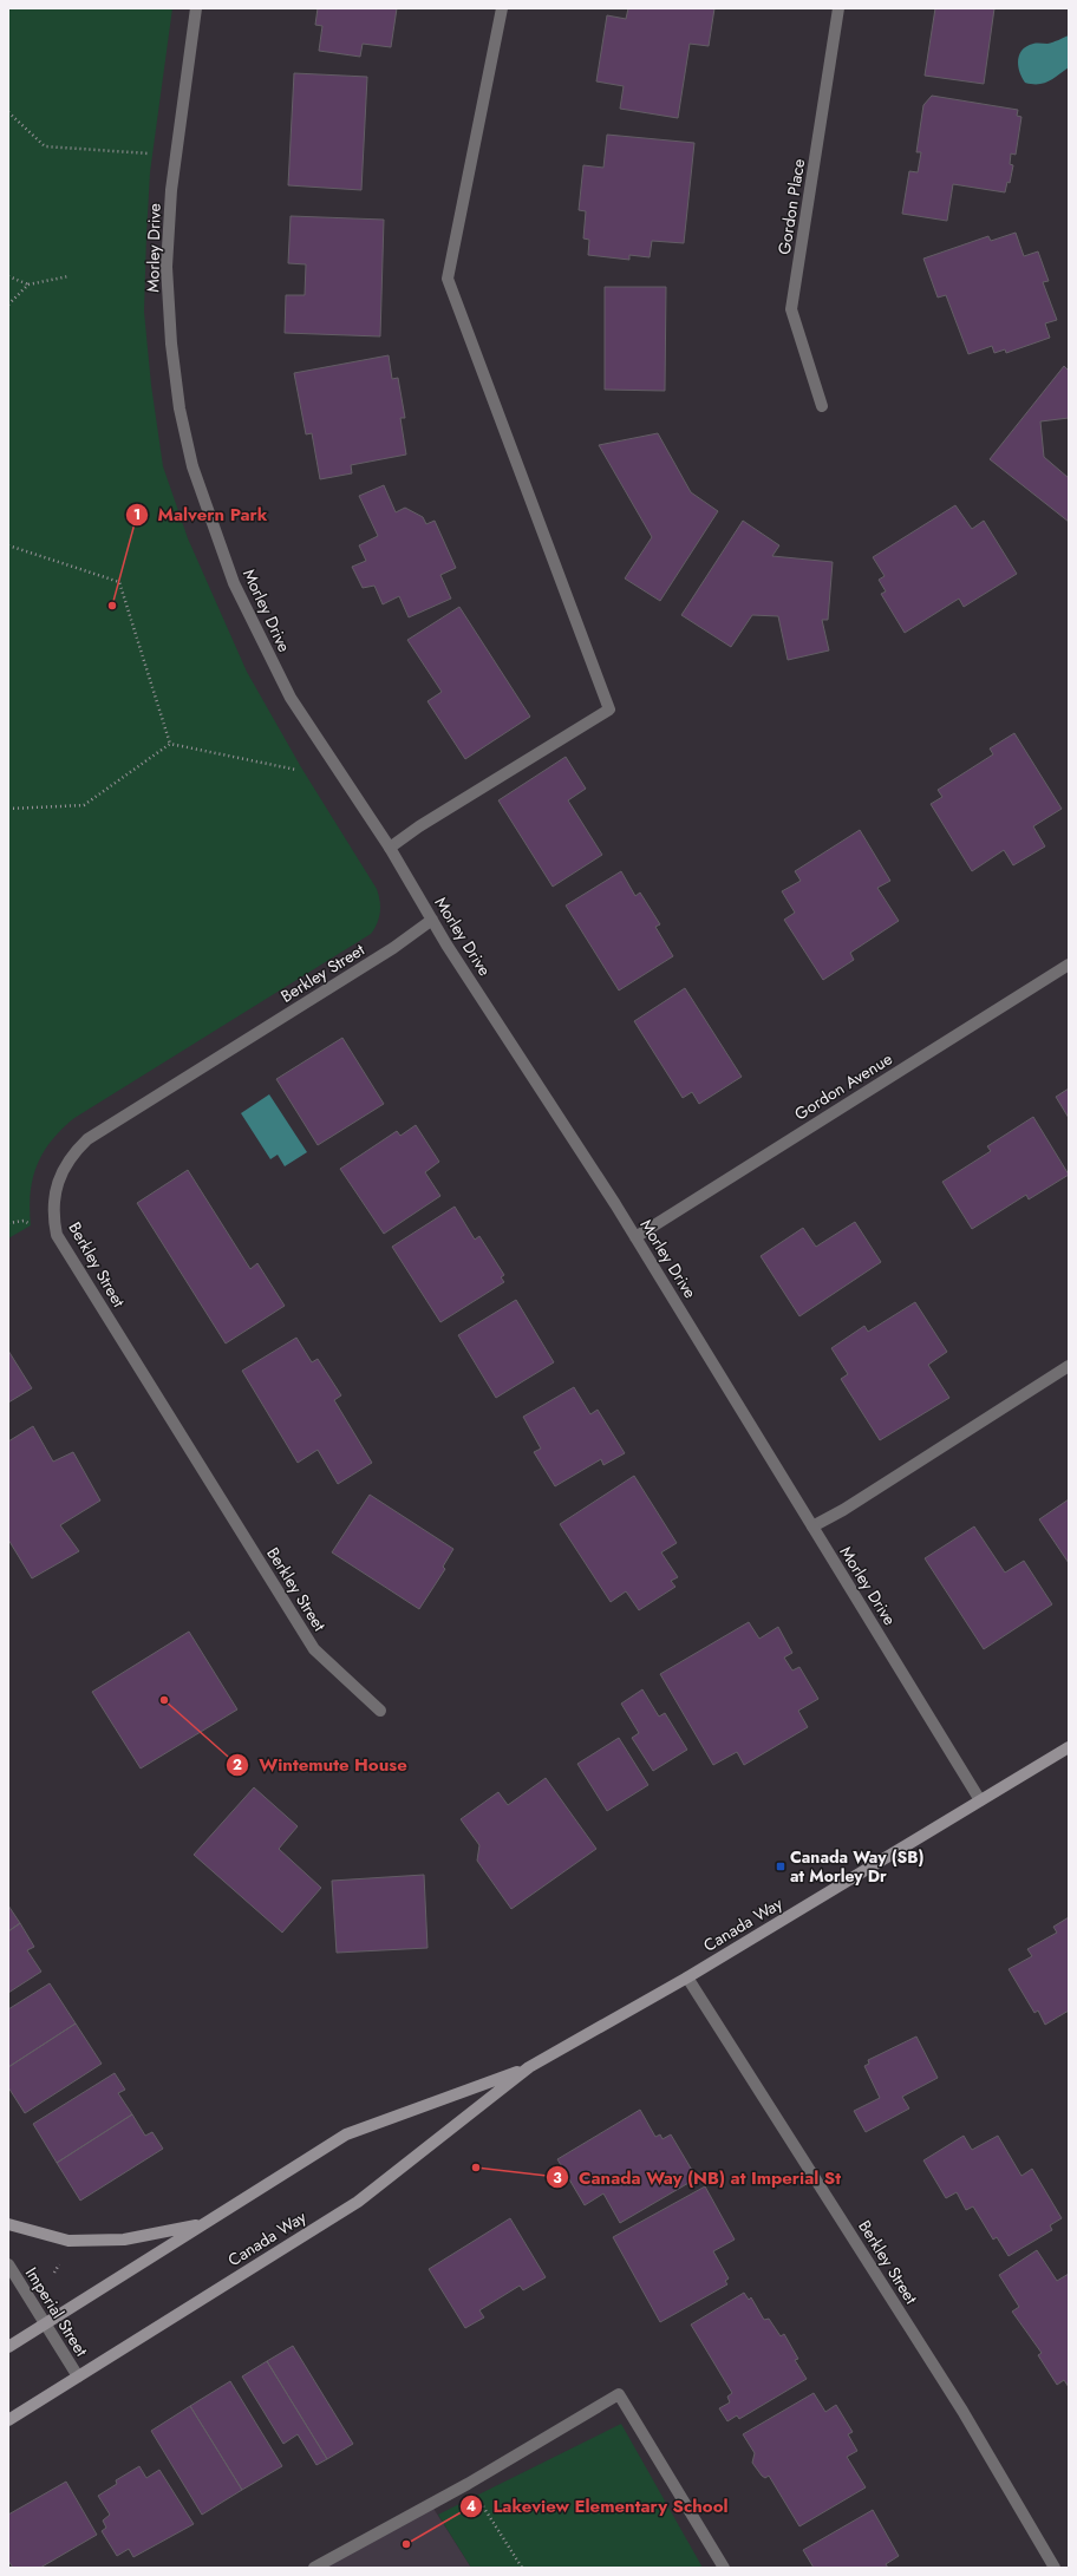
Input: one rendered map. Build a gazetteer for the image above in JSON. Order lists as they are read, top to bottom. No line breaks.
{"streets":{"main road":["Canada Way"],"street":["Gordon Place","Morley Drive","Berkley Street","Gordon Avenue","Imperial Street"]},"crossings":[["Morley Drive","Berkley Street"],["Morley Drive","Gordon Avenue"],["Morley Drive","Canada Way"],["Berkley Street","Canada Way"],["Canada Way","Imperial Street"]],"places":{"other":["Malvern Park","Wintemute House","Canada Way (NB) at Imperial St","Lakeview Elementary School"],"transit":["Canada Way (SB) at Morley Dr"]}}
